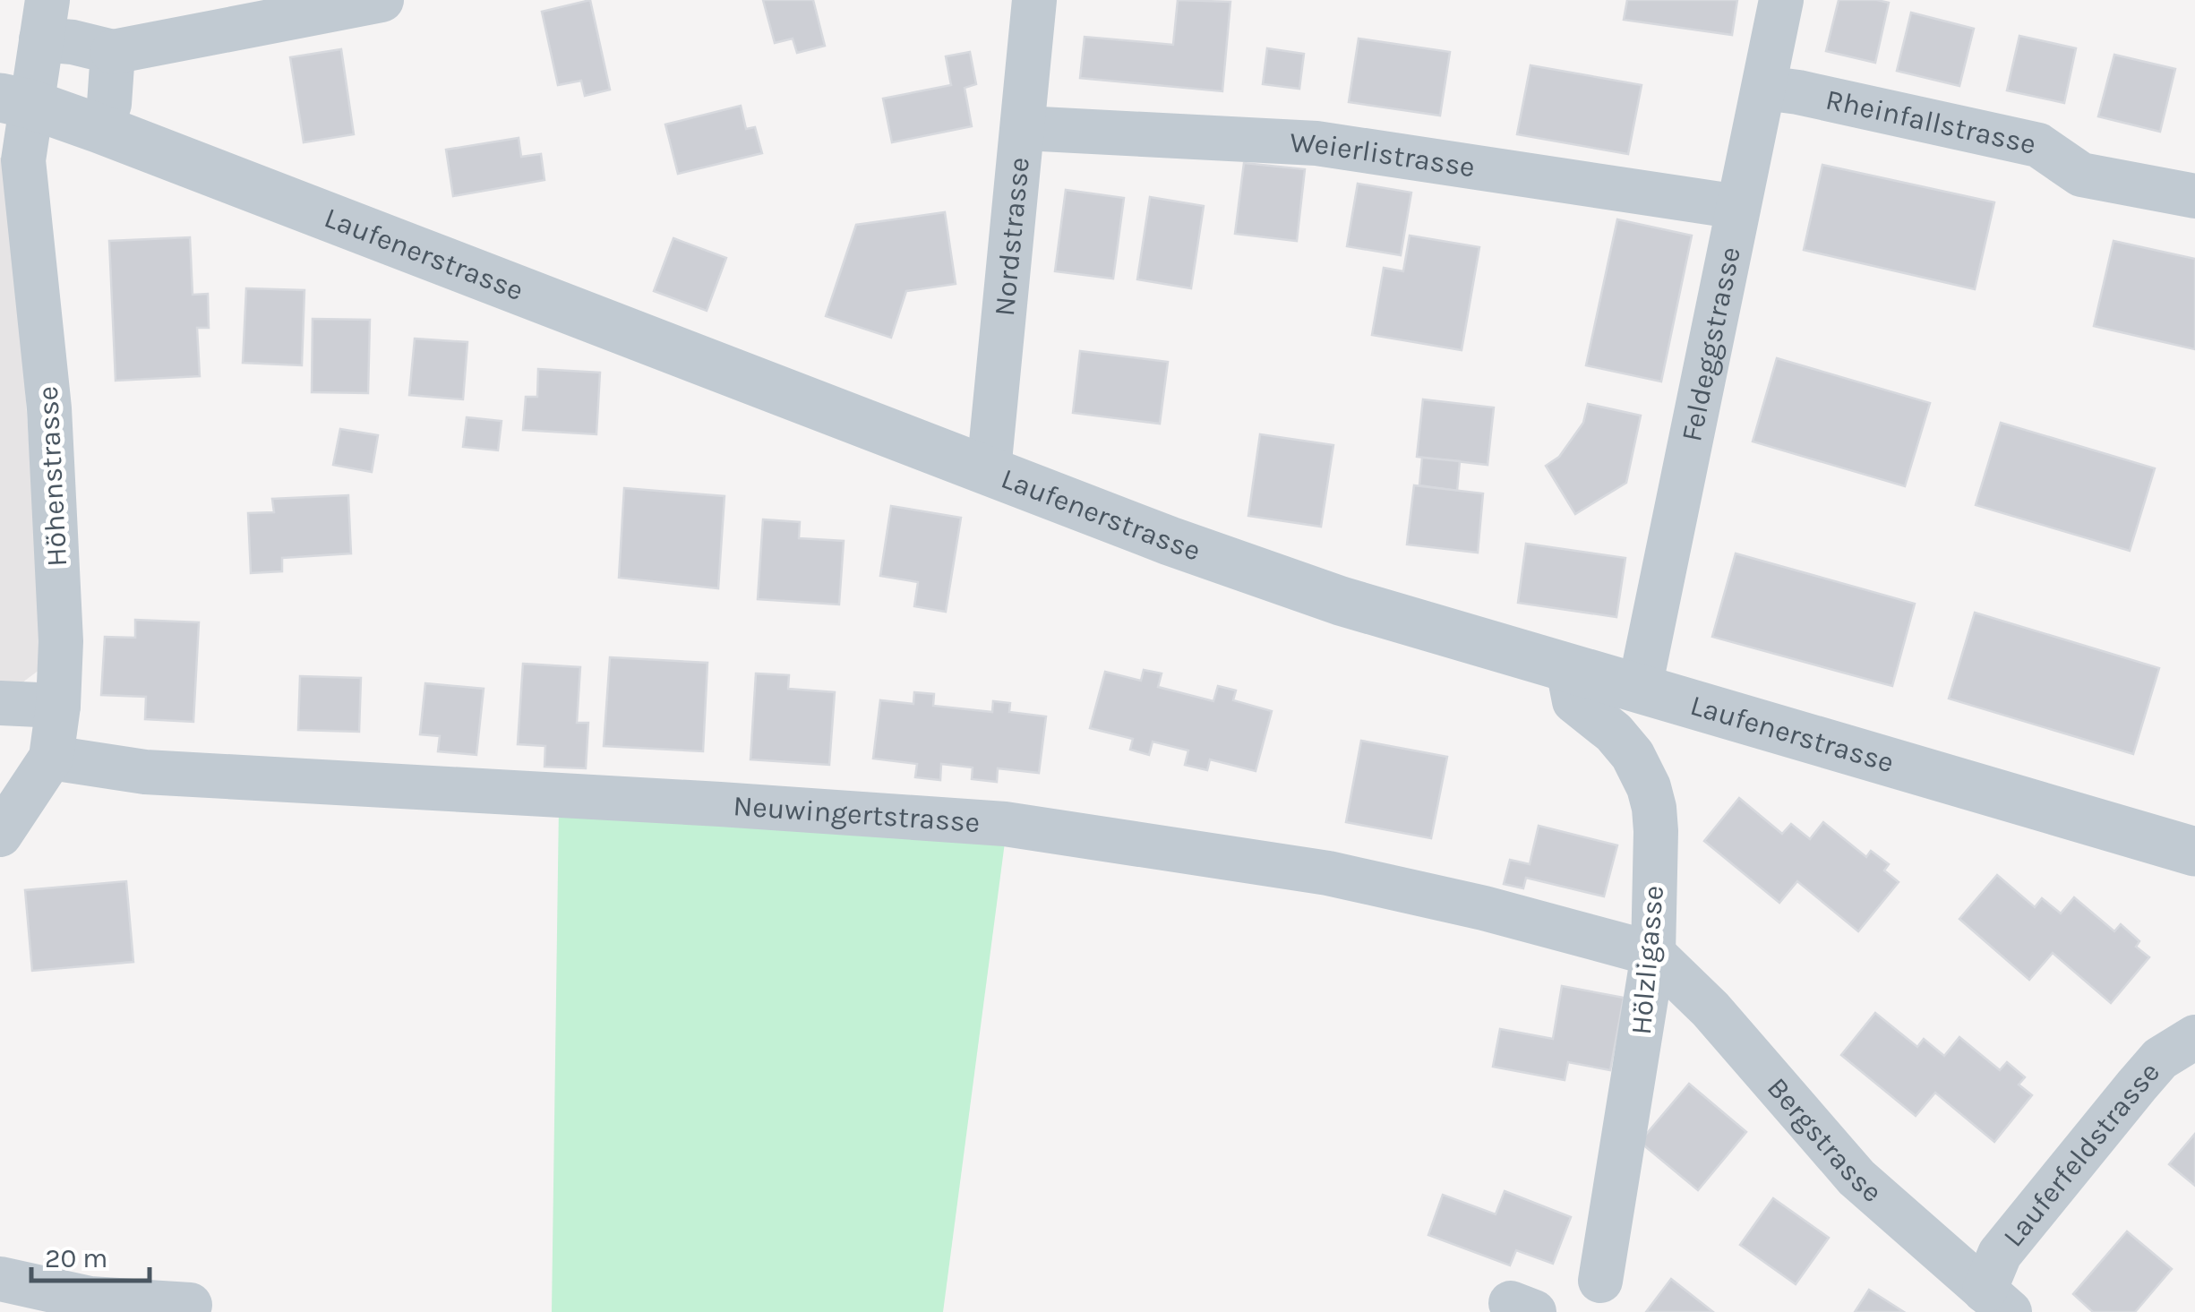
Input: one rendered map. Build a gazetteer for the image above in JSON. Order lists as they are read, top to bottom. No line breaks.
{"streets":{"street":["Rheinfallstrasse","Weierlistrasse","Nordstrasse","Laufenerstrasse","Feldeggstrasse","Höhenstrasse","Neuwingertstrasse","Hölzligasse","Bergstrasse","Lauferfeldstrasse"]},"crossings":[["Rheinfallstrasse","Feldeggstrasse"],["Weierlistrasse","Nordstrasse"],["Weierlistrasse","Feldeggstrasse"],["Nordstrasse","Laufenerstrasse"],["Laufenerstrasse","Feldeggstrasse"],["Laufenerstrasse","Höhenstrasse"],["Laufenerstrasse","Hölzligasse"],["Höhenstrasse","Neuwingertstrasse"],["Neuwingertstrasse","Hölzligasse"],["Neuwingertstrasse","Bergstrasse"],["Hölzligasse","Bergstrasse"],["Bergstrasse","Lauferfeldstrasse"]],"scale_bar":"20 m"}
